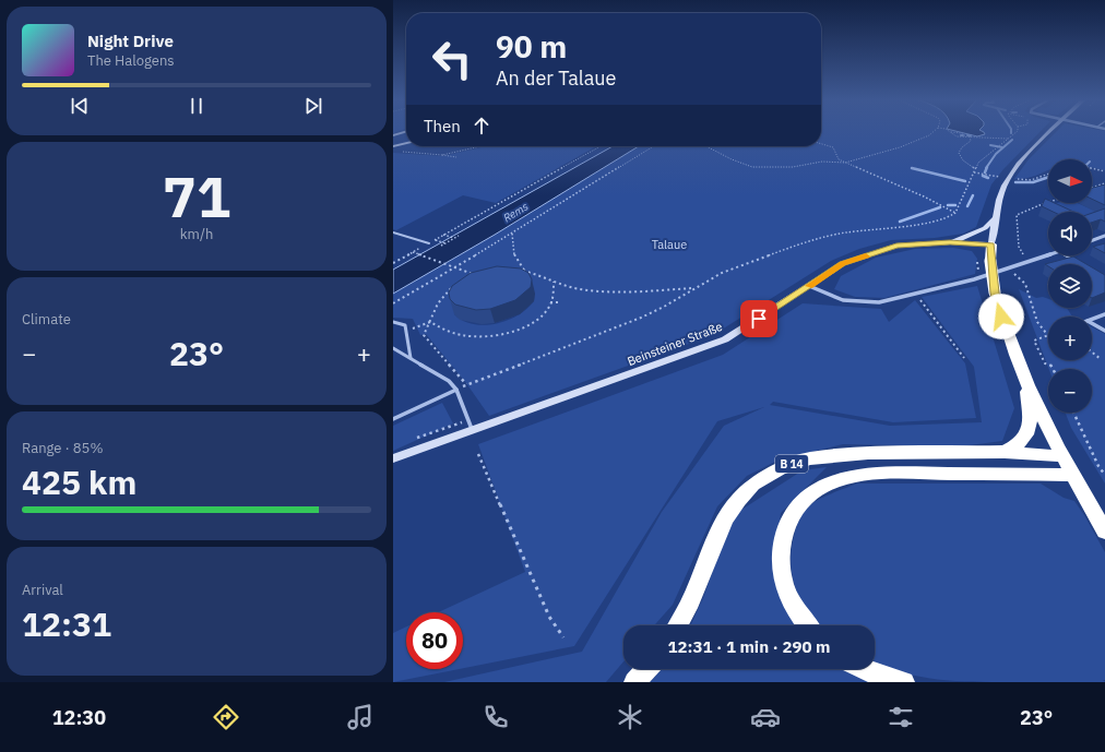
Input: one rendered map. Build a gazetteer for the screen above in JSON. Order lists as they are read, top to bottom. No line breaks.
{"streets":{"highway":["B 14"],"street":["Beinsteiner Straße"]},"water":["Rems"],"parks":["Talaue"],"north":"right","page":{"turn":["90 m","An der Talaue"],"song":["Night Drive","The Halogens"],"then":"Then","tile":[["71","km/h"],"Climate",["Range · 85%","425 km"],["Arrival","12:31"]],"map_buttons":["+","−"],"heat":["−","23°","+"],"limit":"80","trip":"12:31 · 1 min · 290 m","tabs":["12:30","23°"]}}
